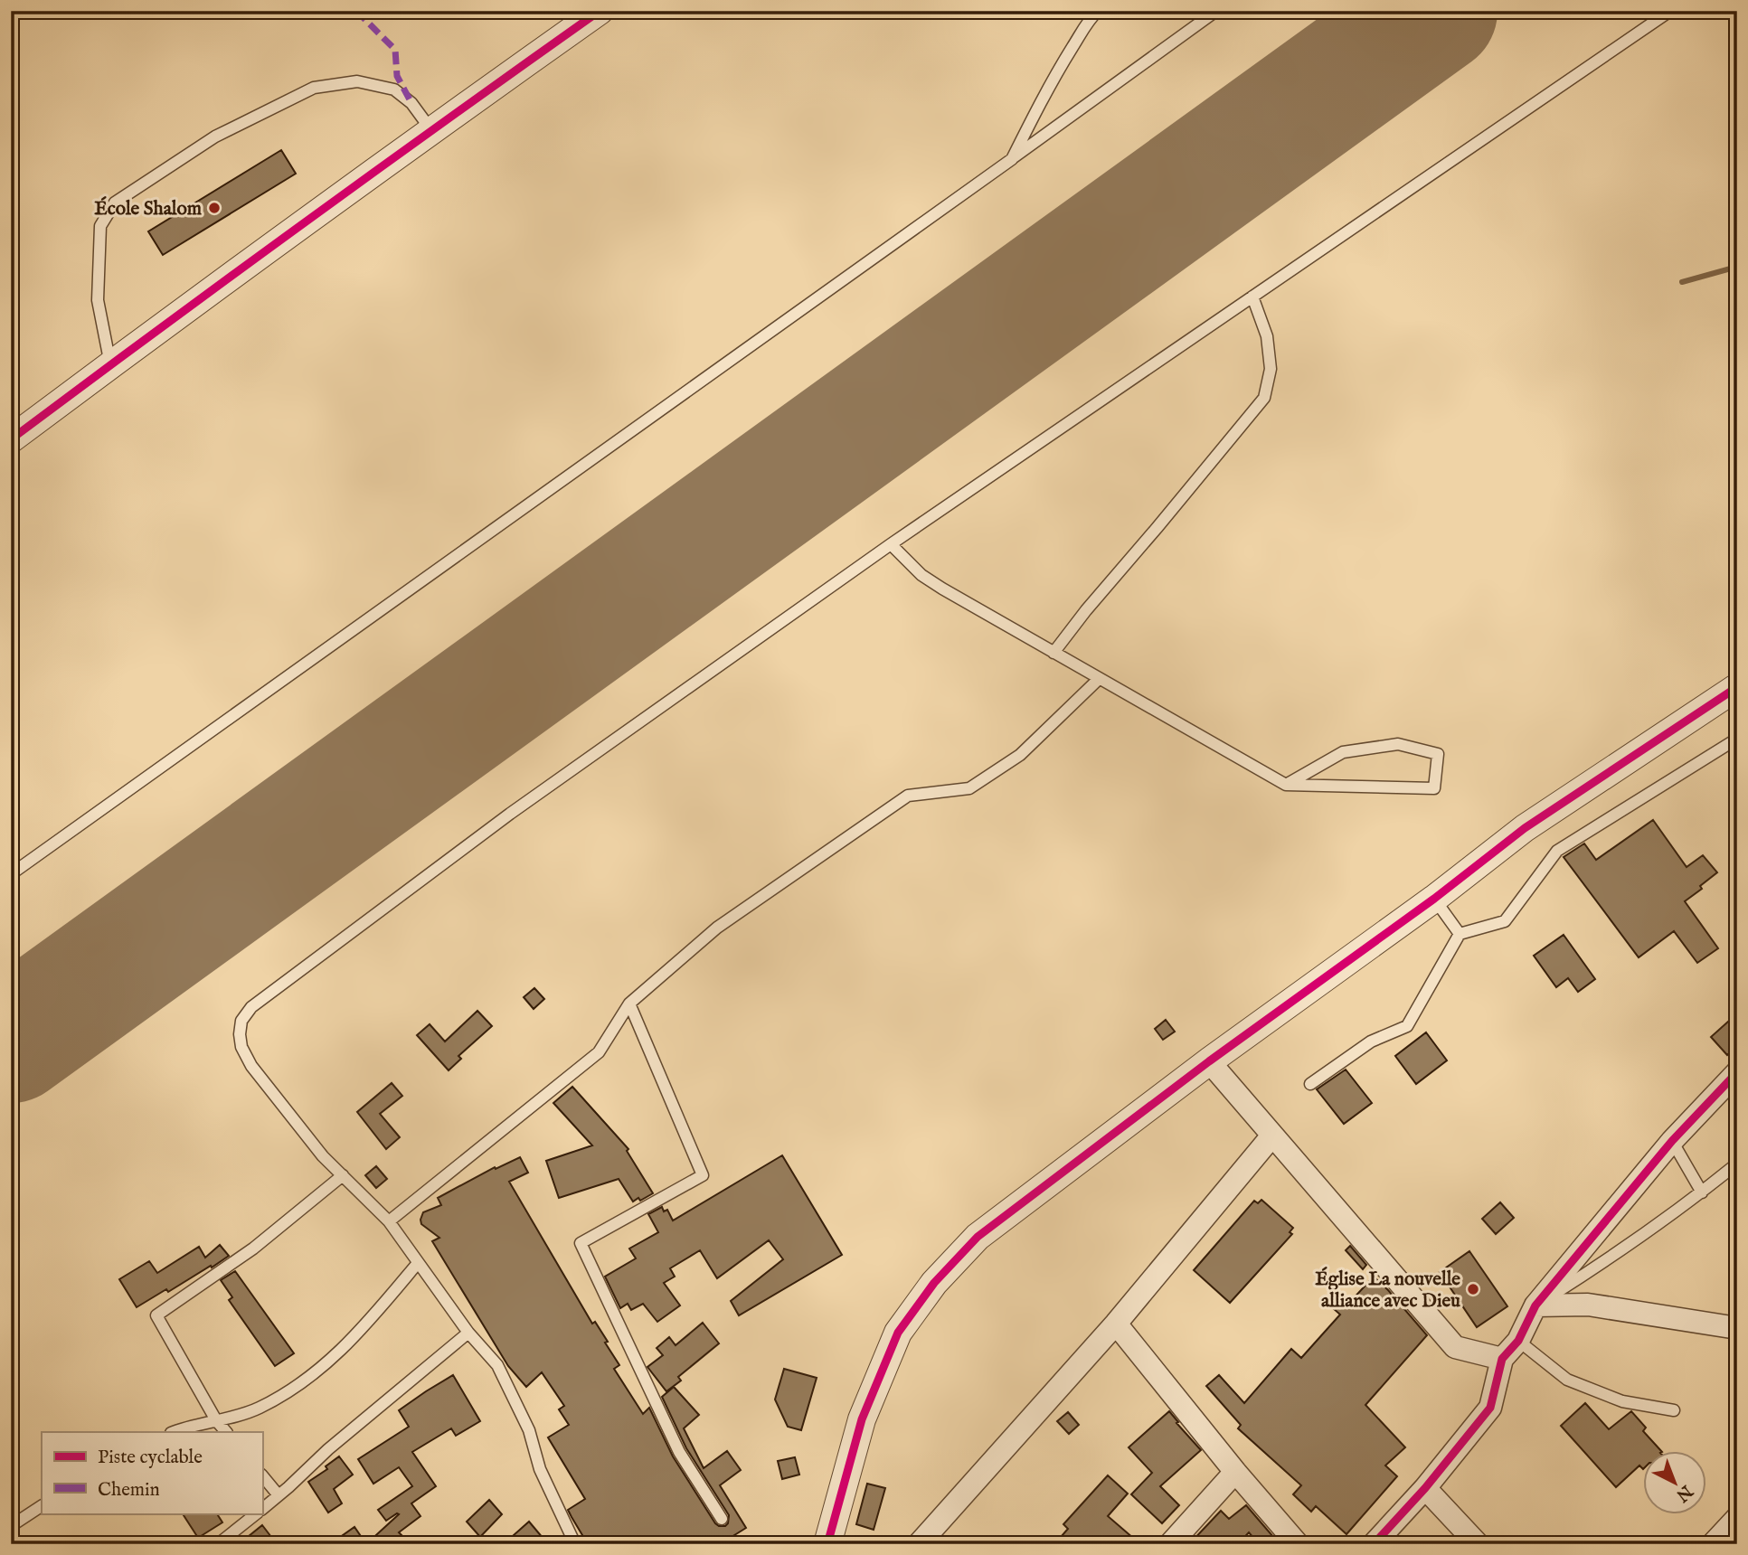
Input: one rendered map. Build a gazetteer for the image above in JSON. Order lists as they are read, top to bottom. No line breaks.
{"places":["École Shalom","Église La nouvelle alliance avec Dieu"],"legend":["Piste cyclable","Chemin"],"north":"bottom right"}
